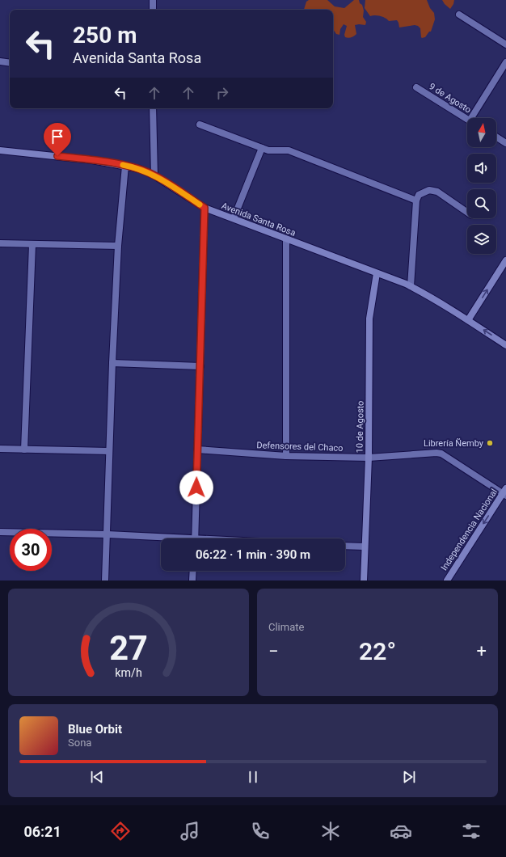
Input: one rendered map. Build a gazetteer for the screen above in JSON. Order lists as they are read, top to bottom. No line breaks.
{"streets":{"street":["9 de Agosto","Avenida Santa Rosa","10 de Agosto","Defensores del Chaco","Independencia Nacional"]},"crossings":[["Avenida Santa Rosa","10 de Agosto"],["10 de Agosto","Defensores del Chaco"],["Defensores del Chaco","Independencia Nacional"]],"one_way":["Independencia Nacional"],"places":["Librería Ñemby"],"north":"top","page":{"turn":["250 m","Avenida Santa Rosa"],"limit":"30","trip":"06:22 · 1 min · 390 m","tile":"Climate","heat":["−","22°","+"],"song":["Blue Orbit","Sona"],"tabs":"06:21","gauge":["27","km/h"]}}
